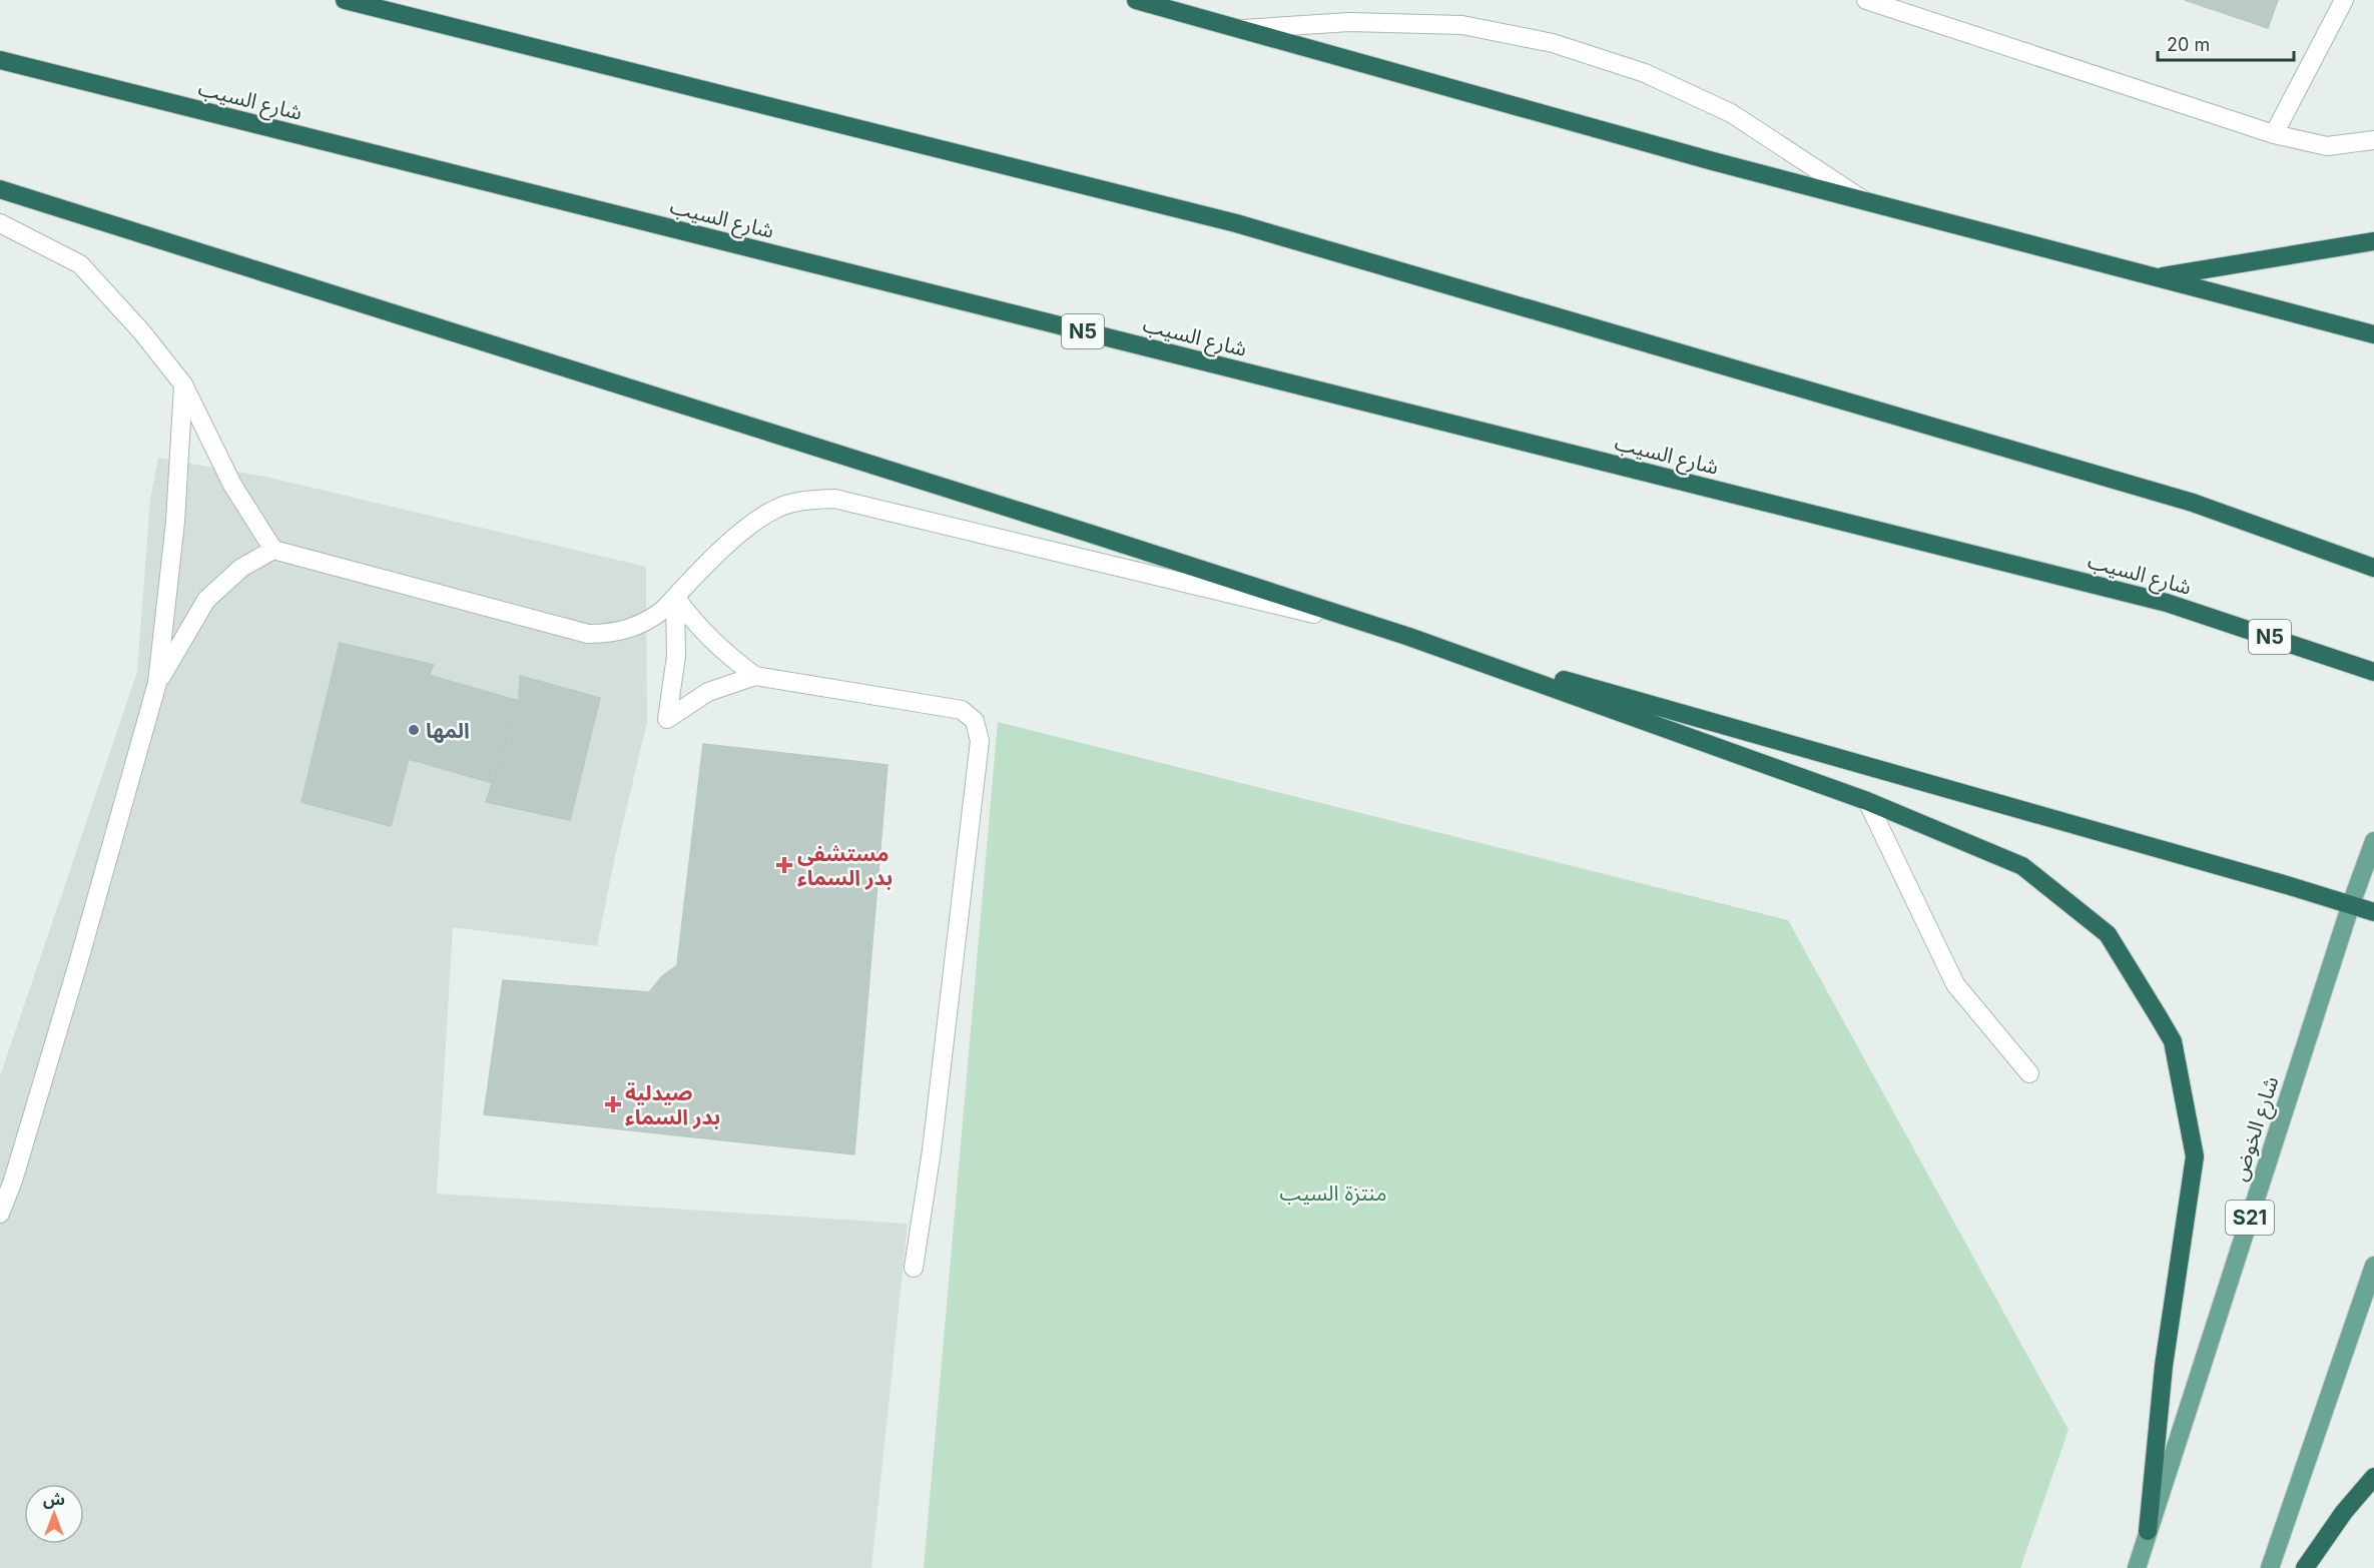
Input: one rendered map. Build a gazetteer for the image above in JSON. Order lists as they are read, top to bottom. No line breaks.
{"streets":{"highway":["شارع السيب","N5"],"main road":["شارع الخوض","S21"]},"parks":["منتزة السيب"],"places":{"other":["المها"],"health":["مستشفى بدر السماء","صيدلية بدر السماء"]},"scale_bar":"20 m","north":"top"}
